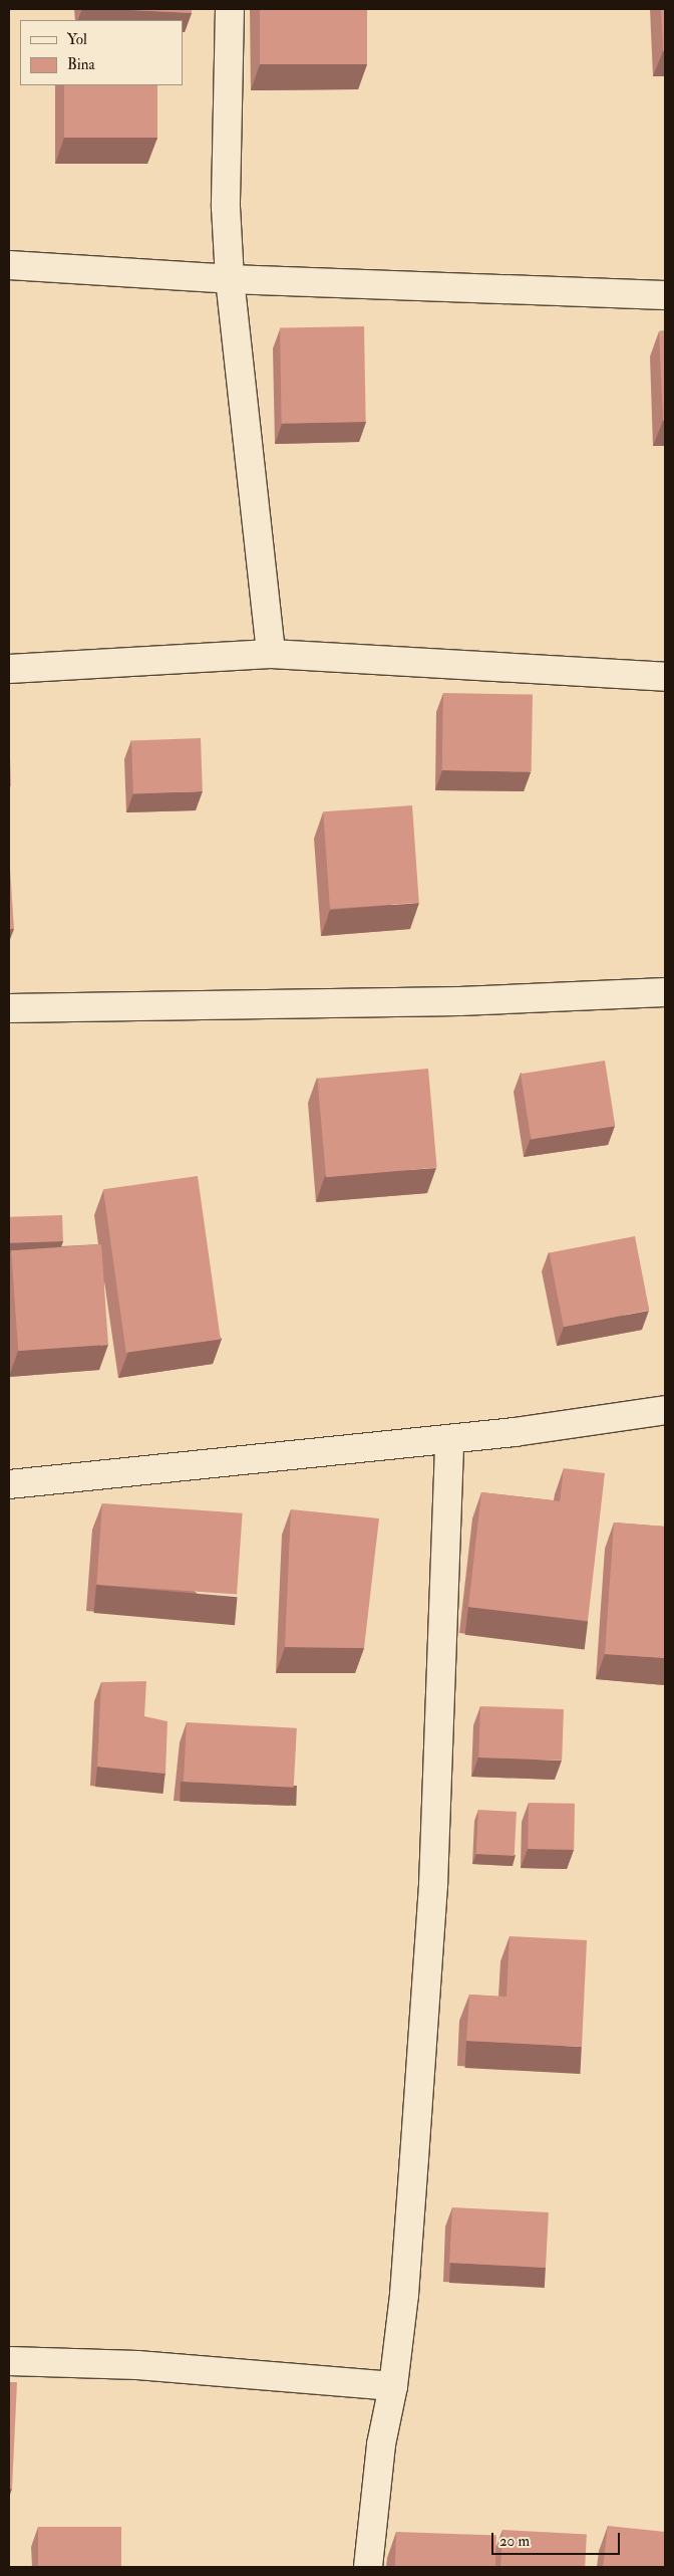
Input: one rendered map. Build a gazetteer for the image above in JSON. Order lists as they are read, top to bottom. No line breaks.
{"legend":["Yol","Bina"],"scale_bar":"20 m"}
